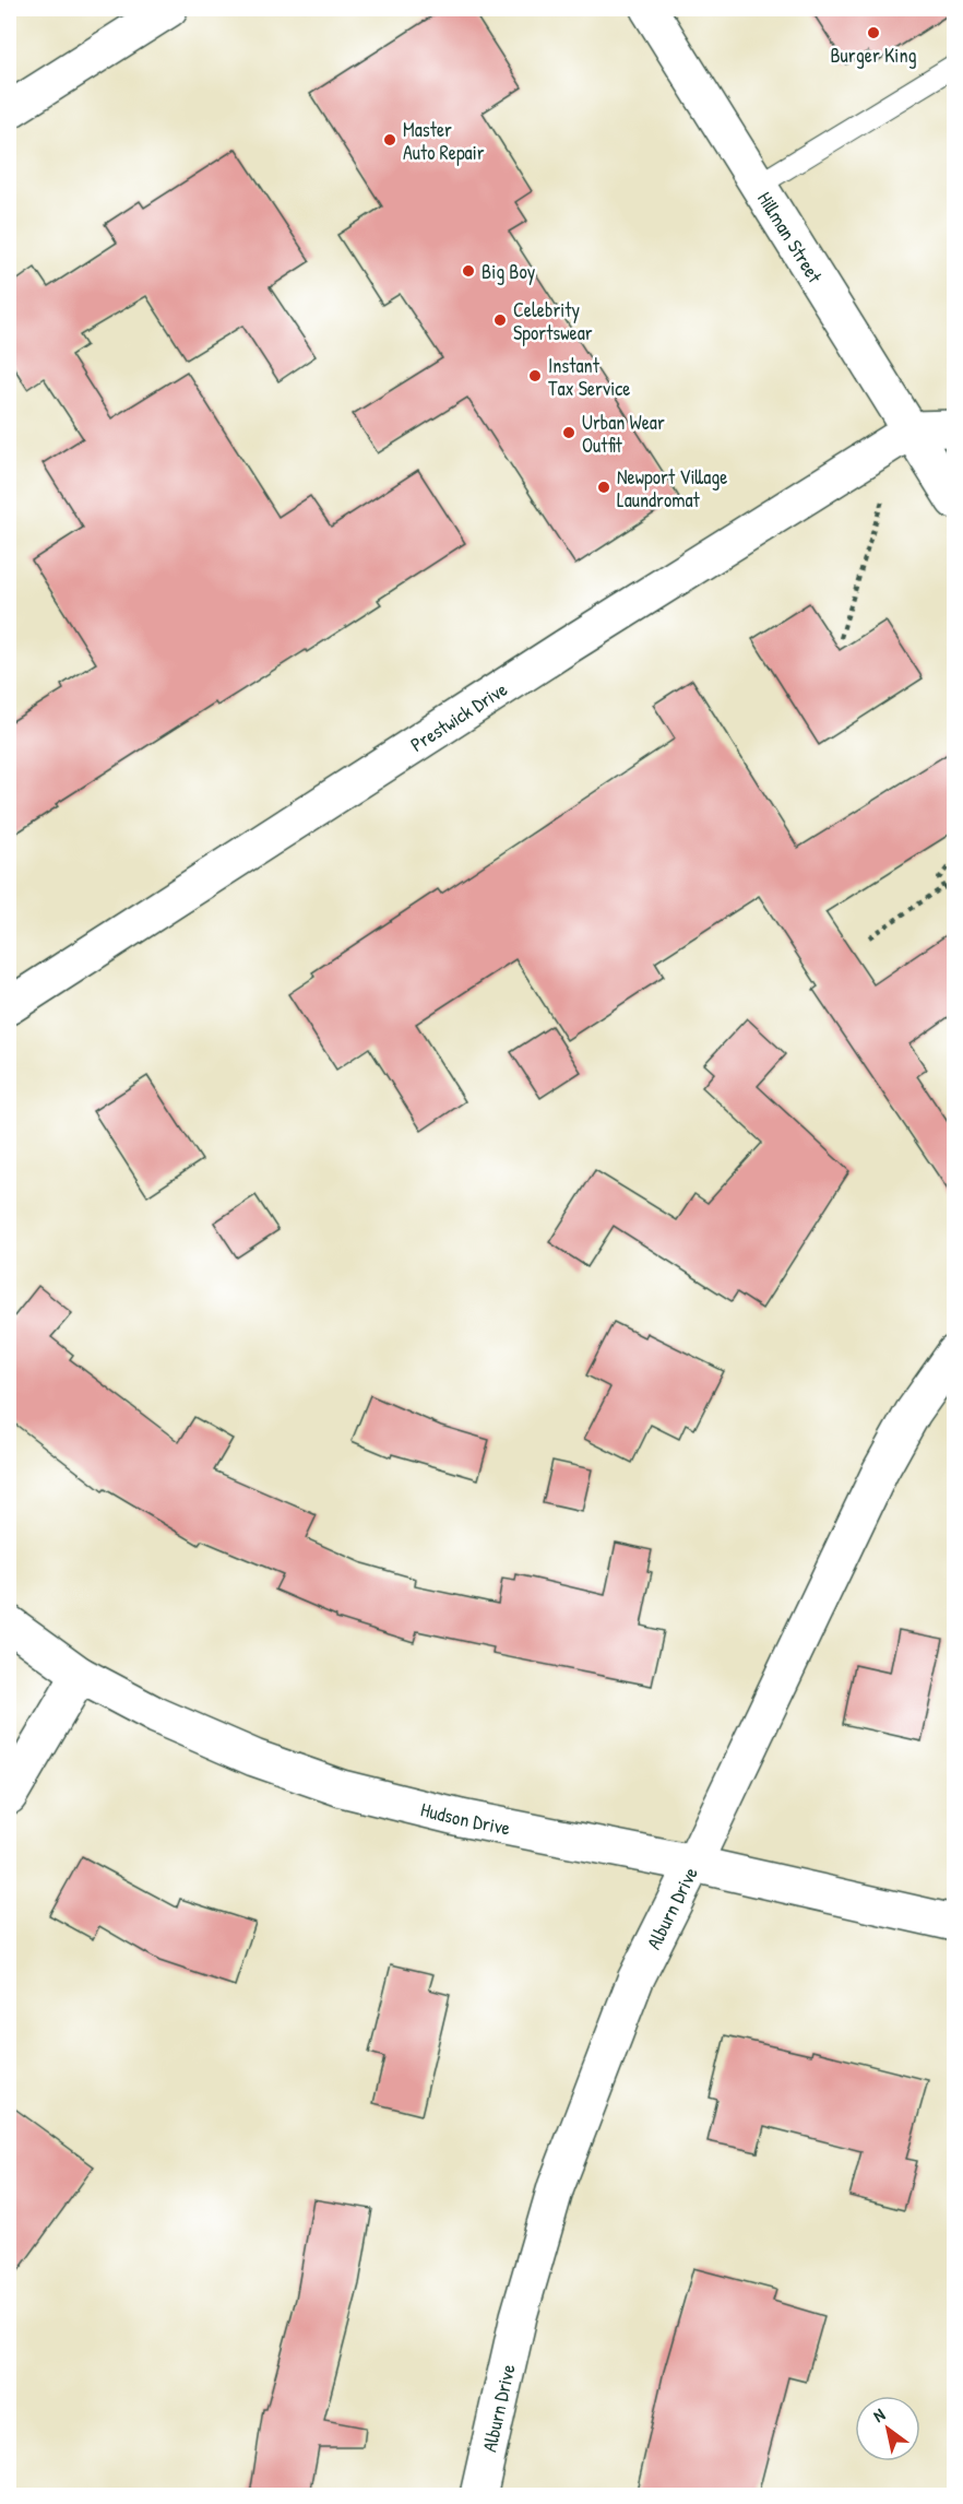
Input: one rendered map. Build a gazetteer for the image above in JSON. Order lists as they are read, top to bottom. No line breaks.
{"streets":{"street":["Hillman Street","Prestwick Drive","Hudson Drive","Alburn Drive"]},"crossings":[["Hillman Street","Prestwick Drive"],["Hudson Drive","Alburn Drive"]],"places":["Burger King","Master Auto Repair","Big Boy","Celebrity Sportswear","Instant Tax Service","Urban Wear Outfit","Newport Village Laundromat"],"north":"top left"}
